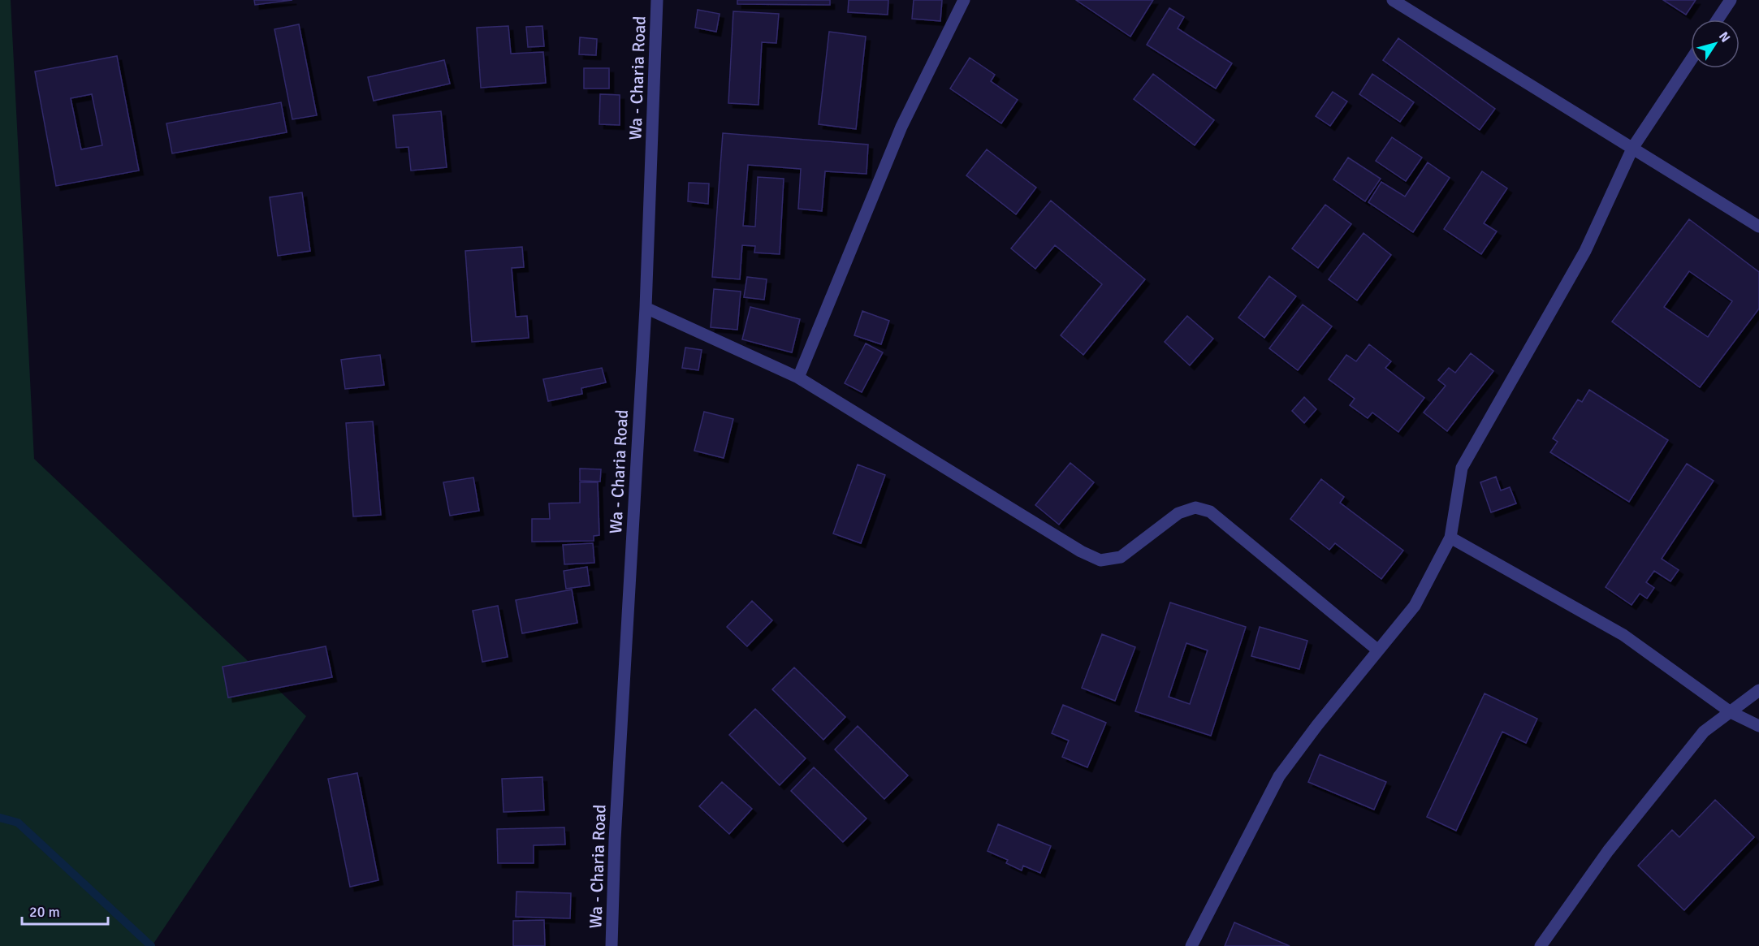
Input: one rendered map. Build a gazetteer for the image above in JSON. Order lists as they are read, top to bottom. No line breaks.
{"streets":{"street":["Wa - Charia Road"]},"scale_bar":"20 m","north":"top right"}
